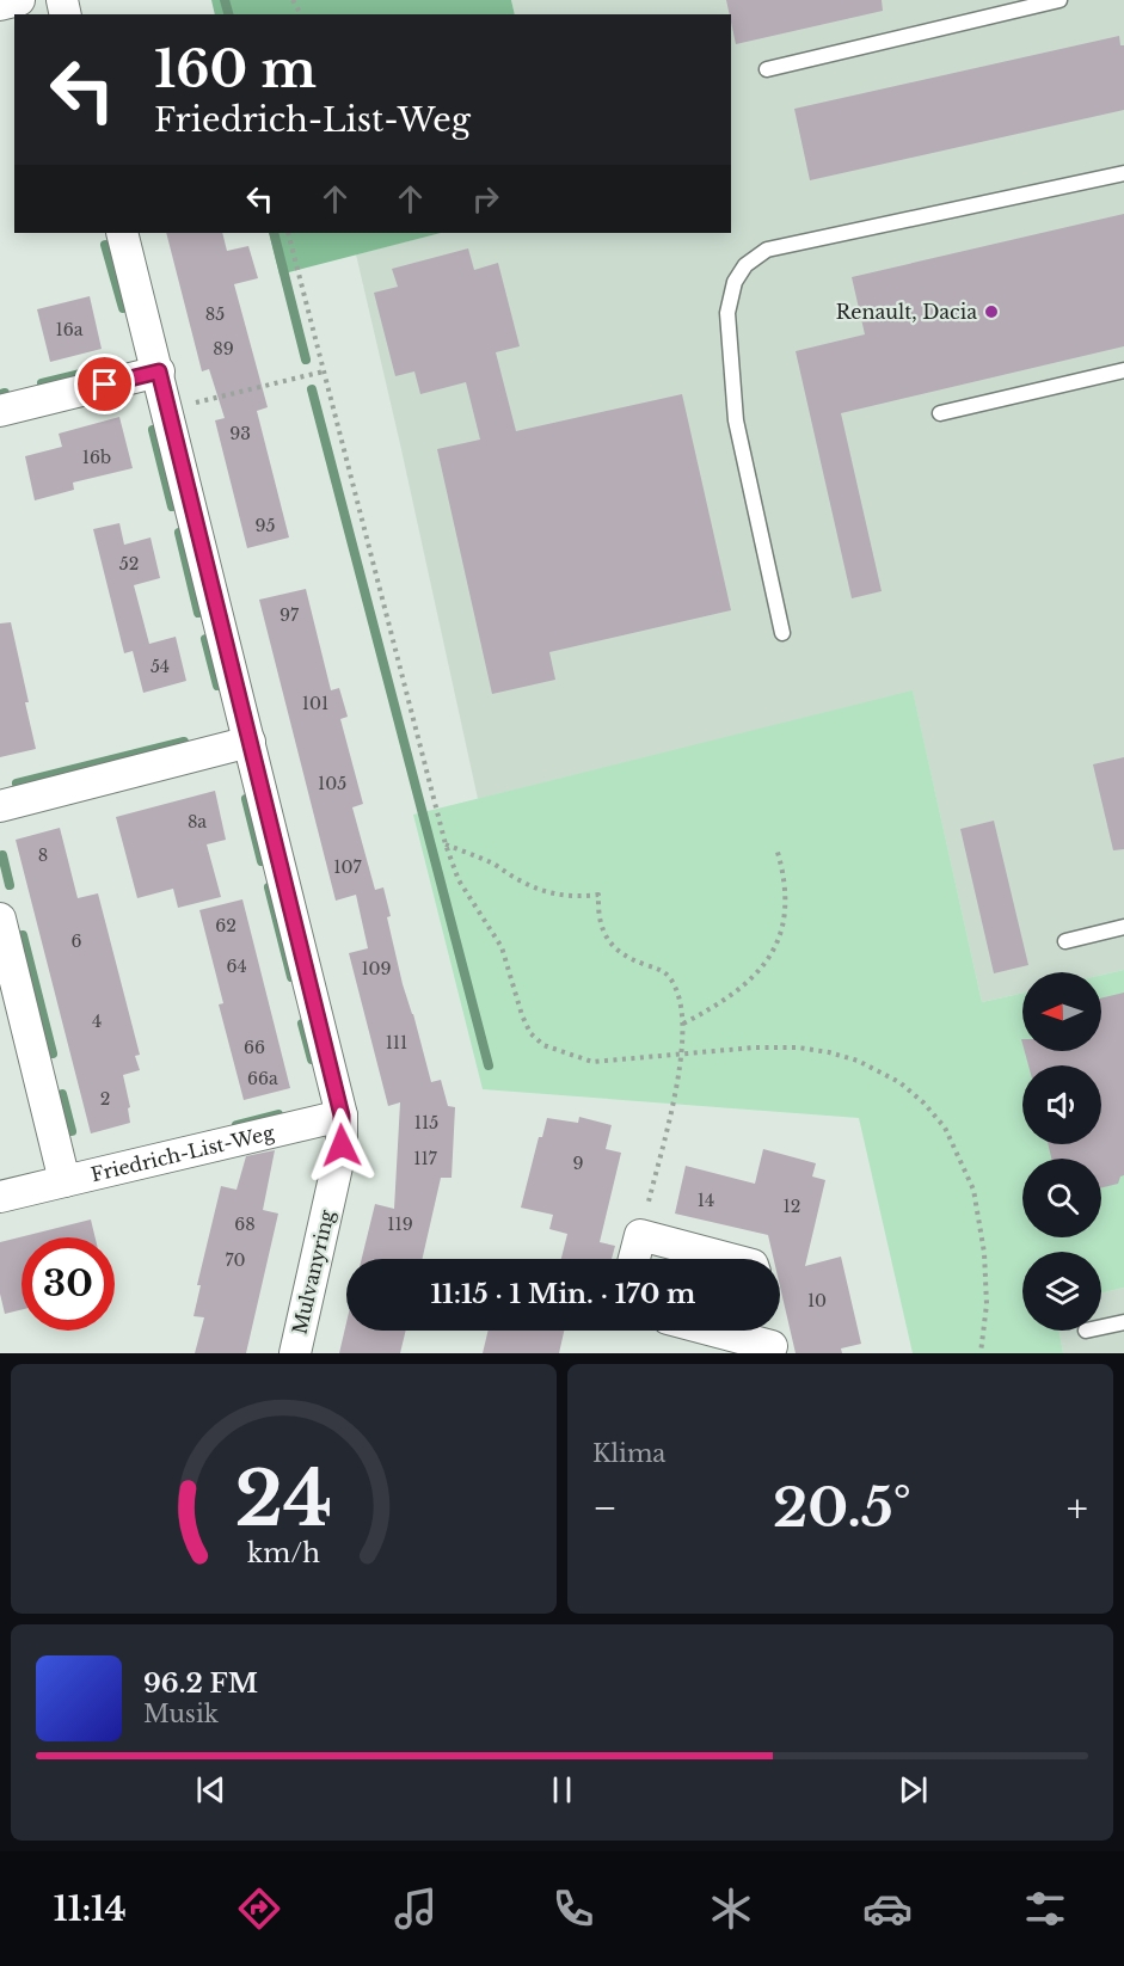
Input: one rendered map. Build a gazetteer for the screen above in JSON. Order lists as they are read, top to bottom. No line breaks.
{"streets":{"street":["Friedrich-List-Weg","Mulvanyring"]},"crossings":[["Friedrich-List-Weg","Mulvanyring"]],"places":["Renault, Dacia"],"house_numbers":["85","16a","89","93","16b","95","52","97","54","101","105","8a","8","107","62","6","64","109","4","111","66","66a","2","115","117","9","14","12","68","119","70","10"],"north":"left","page":{"turn":["160 m","Friedrich-List-Weg"],"limit":"30","trip":"11:15 · 1 Min. · 170 m","tile":"Klima","heat":["−","20.5°","+"],"song":["96.2 FM","Musik"],"tabs":"11:14","gauge":["24","km/h"]}}
